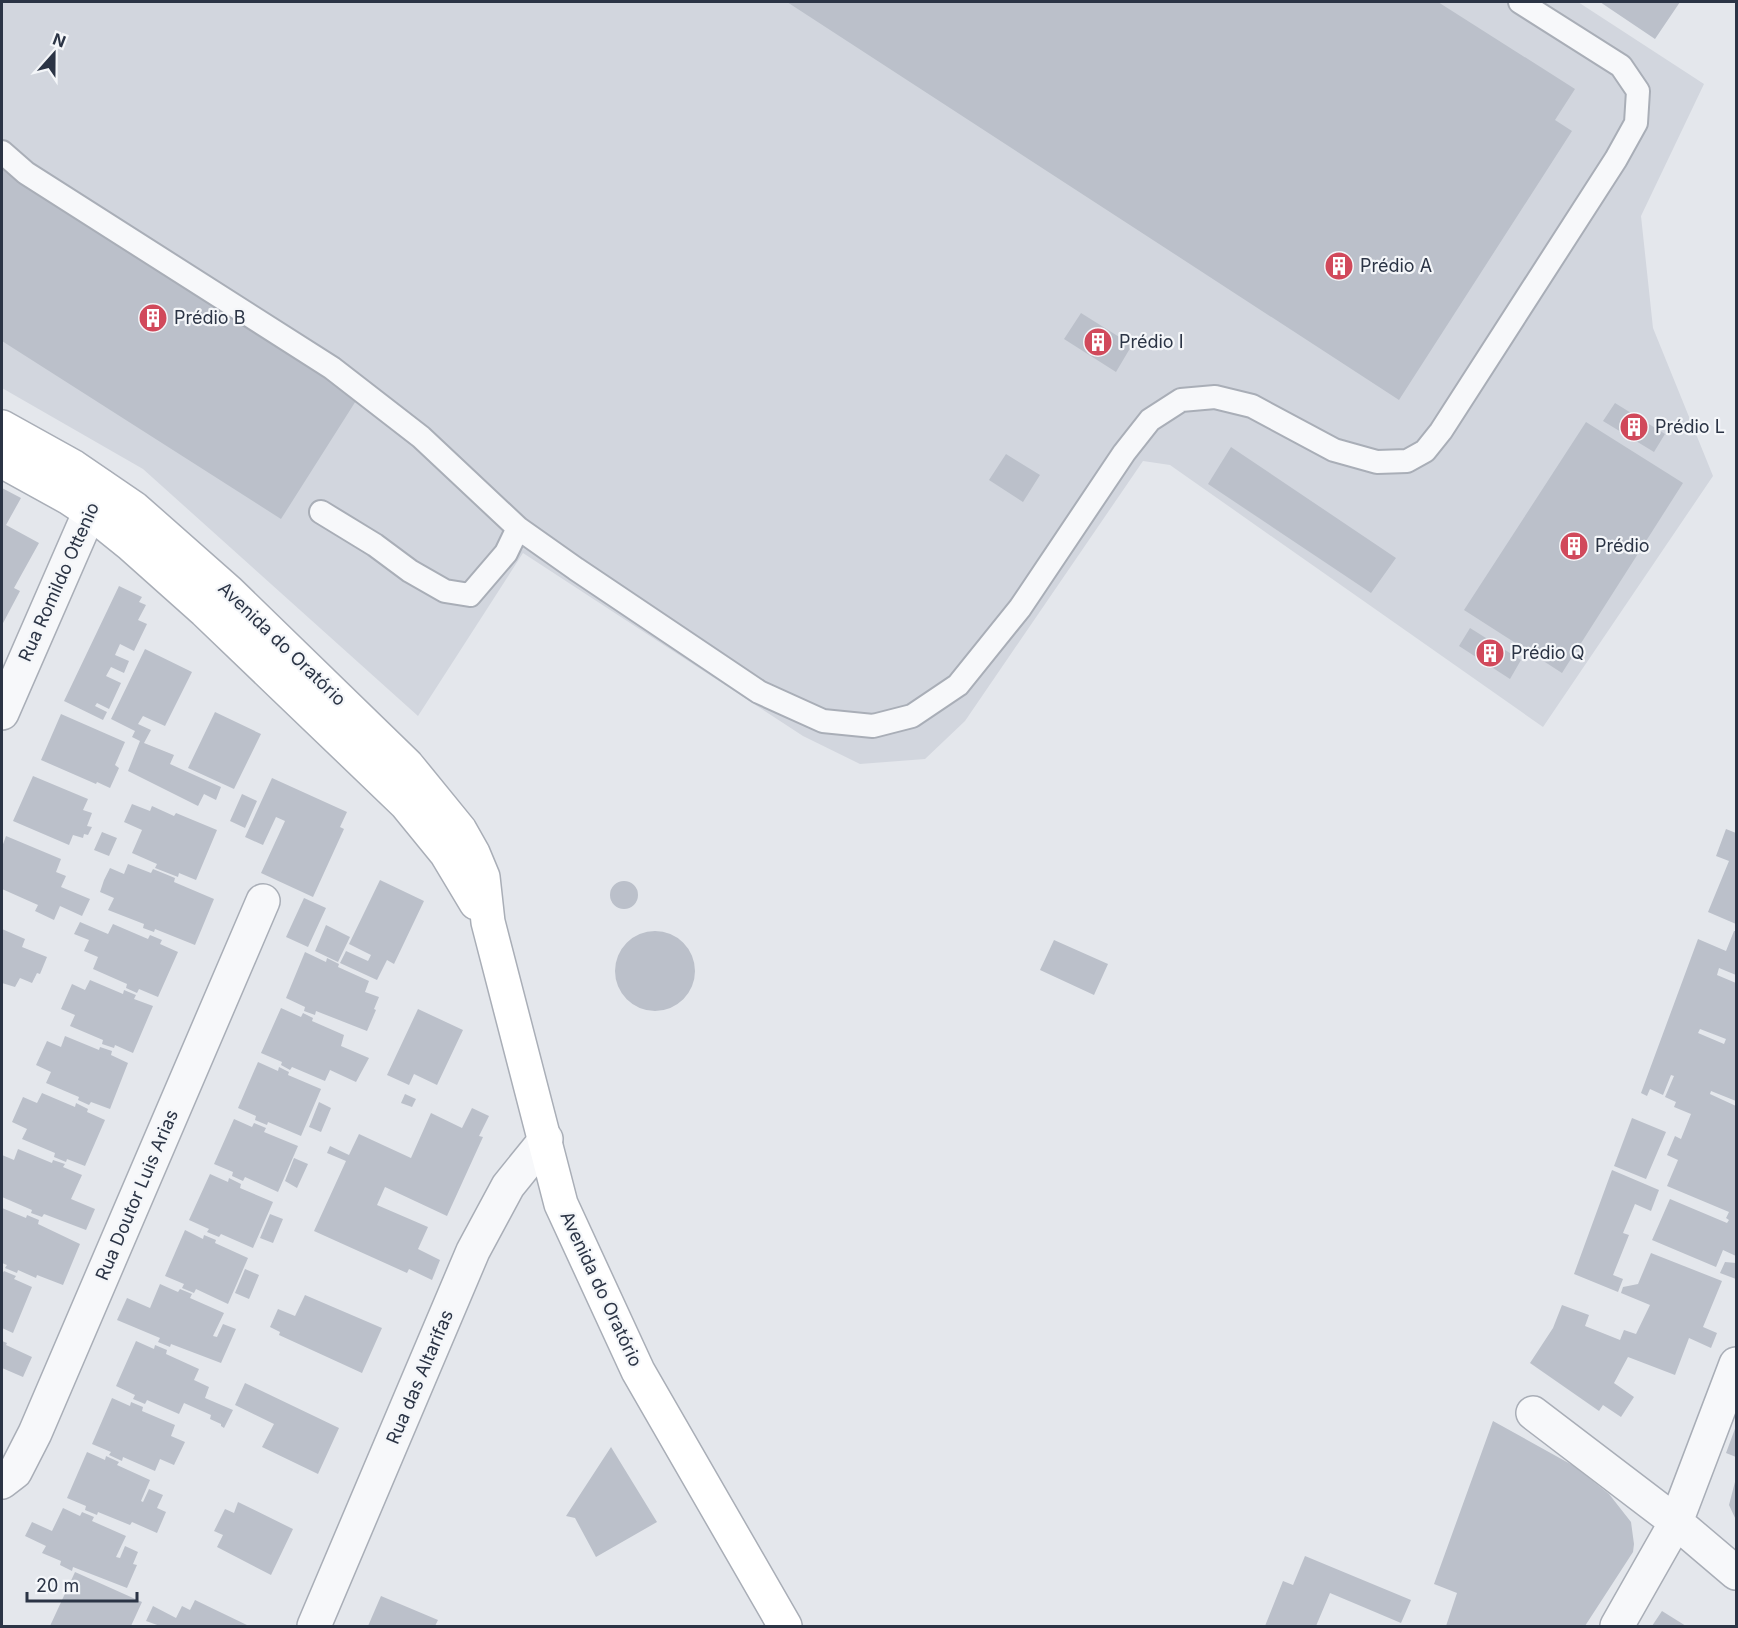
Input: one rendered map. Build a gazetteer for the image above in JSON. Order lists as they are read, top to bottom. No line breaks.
{"streets":{"main road":["Avenida do Oratório"],"street":["Rua Romildo Ottenio","Rua Doutor Luis Arias","Rua das Altarifas"]},"crossings":[["Rua Romildo Ottenio","Avenida do Oratório"],["Avenida do Oratório","Rua das Altarifas"]],"places":{"building":["Prédio A","Prédio B","Prédio I","Prédio L","Prédio","Prédio Q"]},"scale_bar":"20 m","north":"top"}
